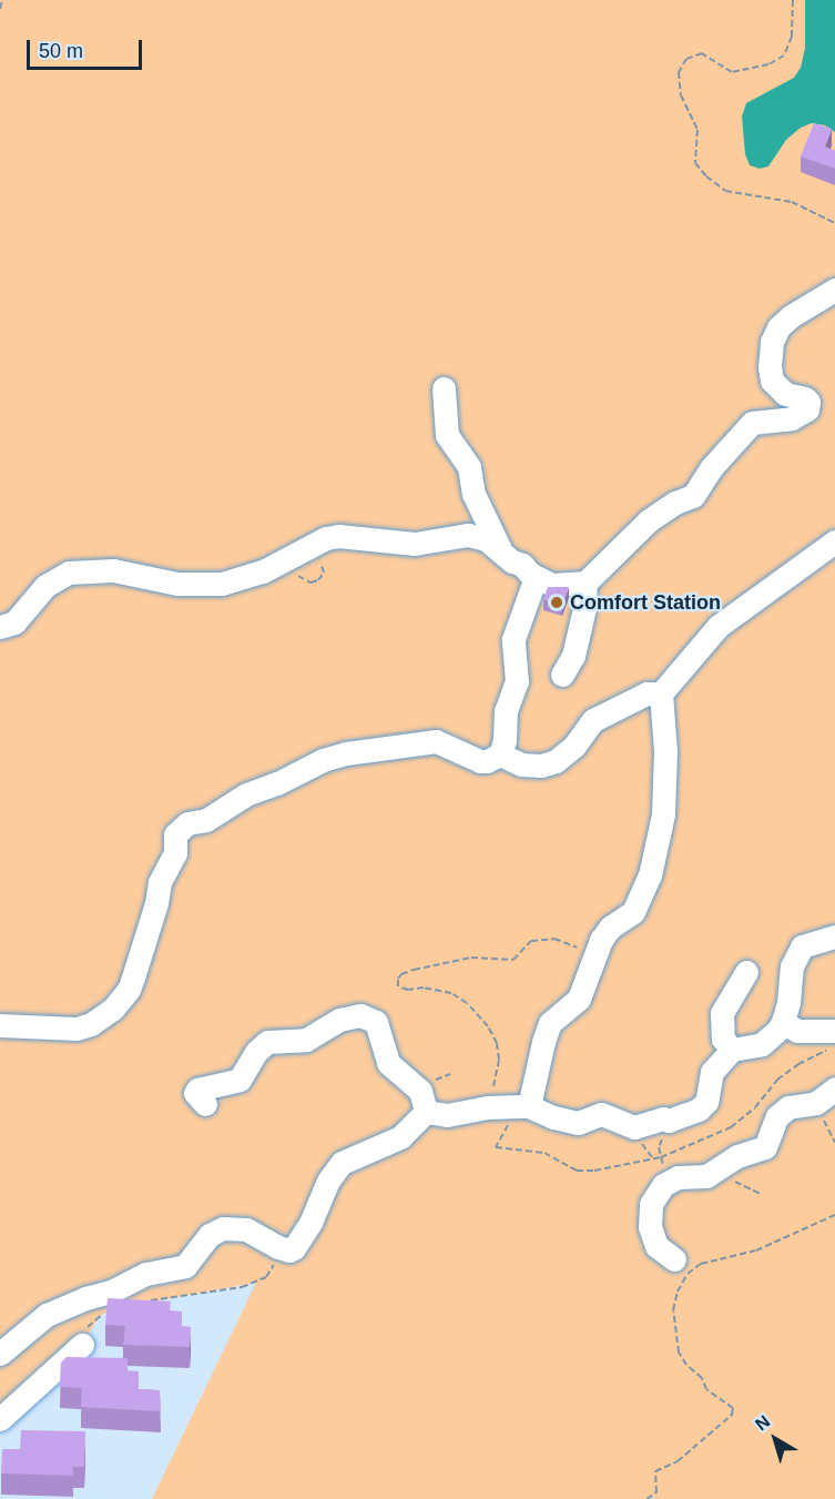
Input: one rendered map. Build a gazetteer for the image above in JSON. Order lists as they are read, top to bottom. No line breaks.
{"places":["Comfort Station"],"scale_bar":"50 m","north":"top left"}
